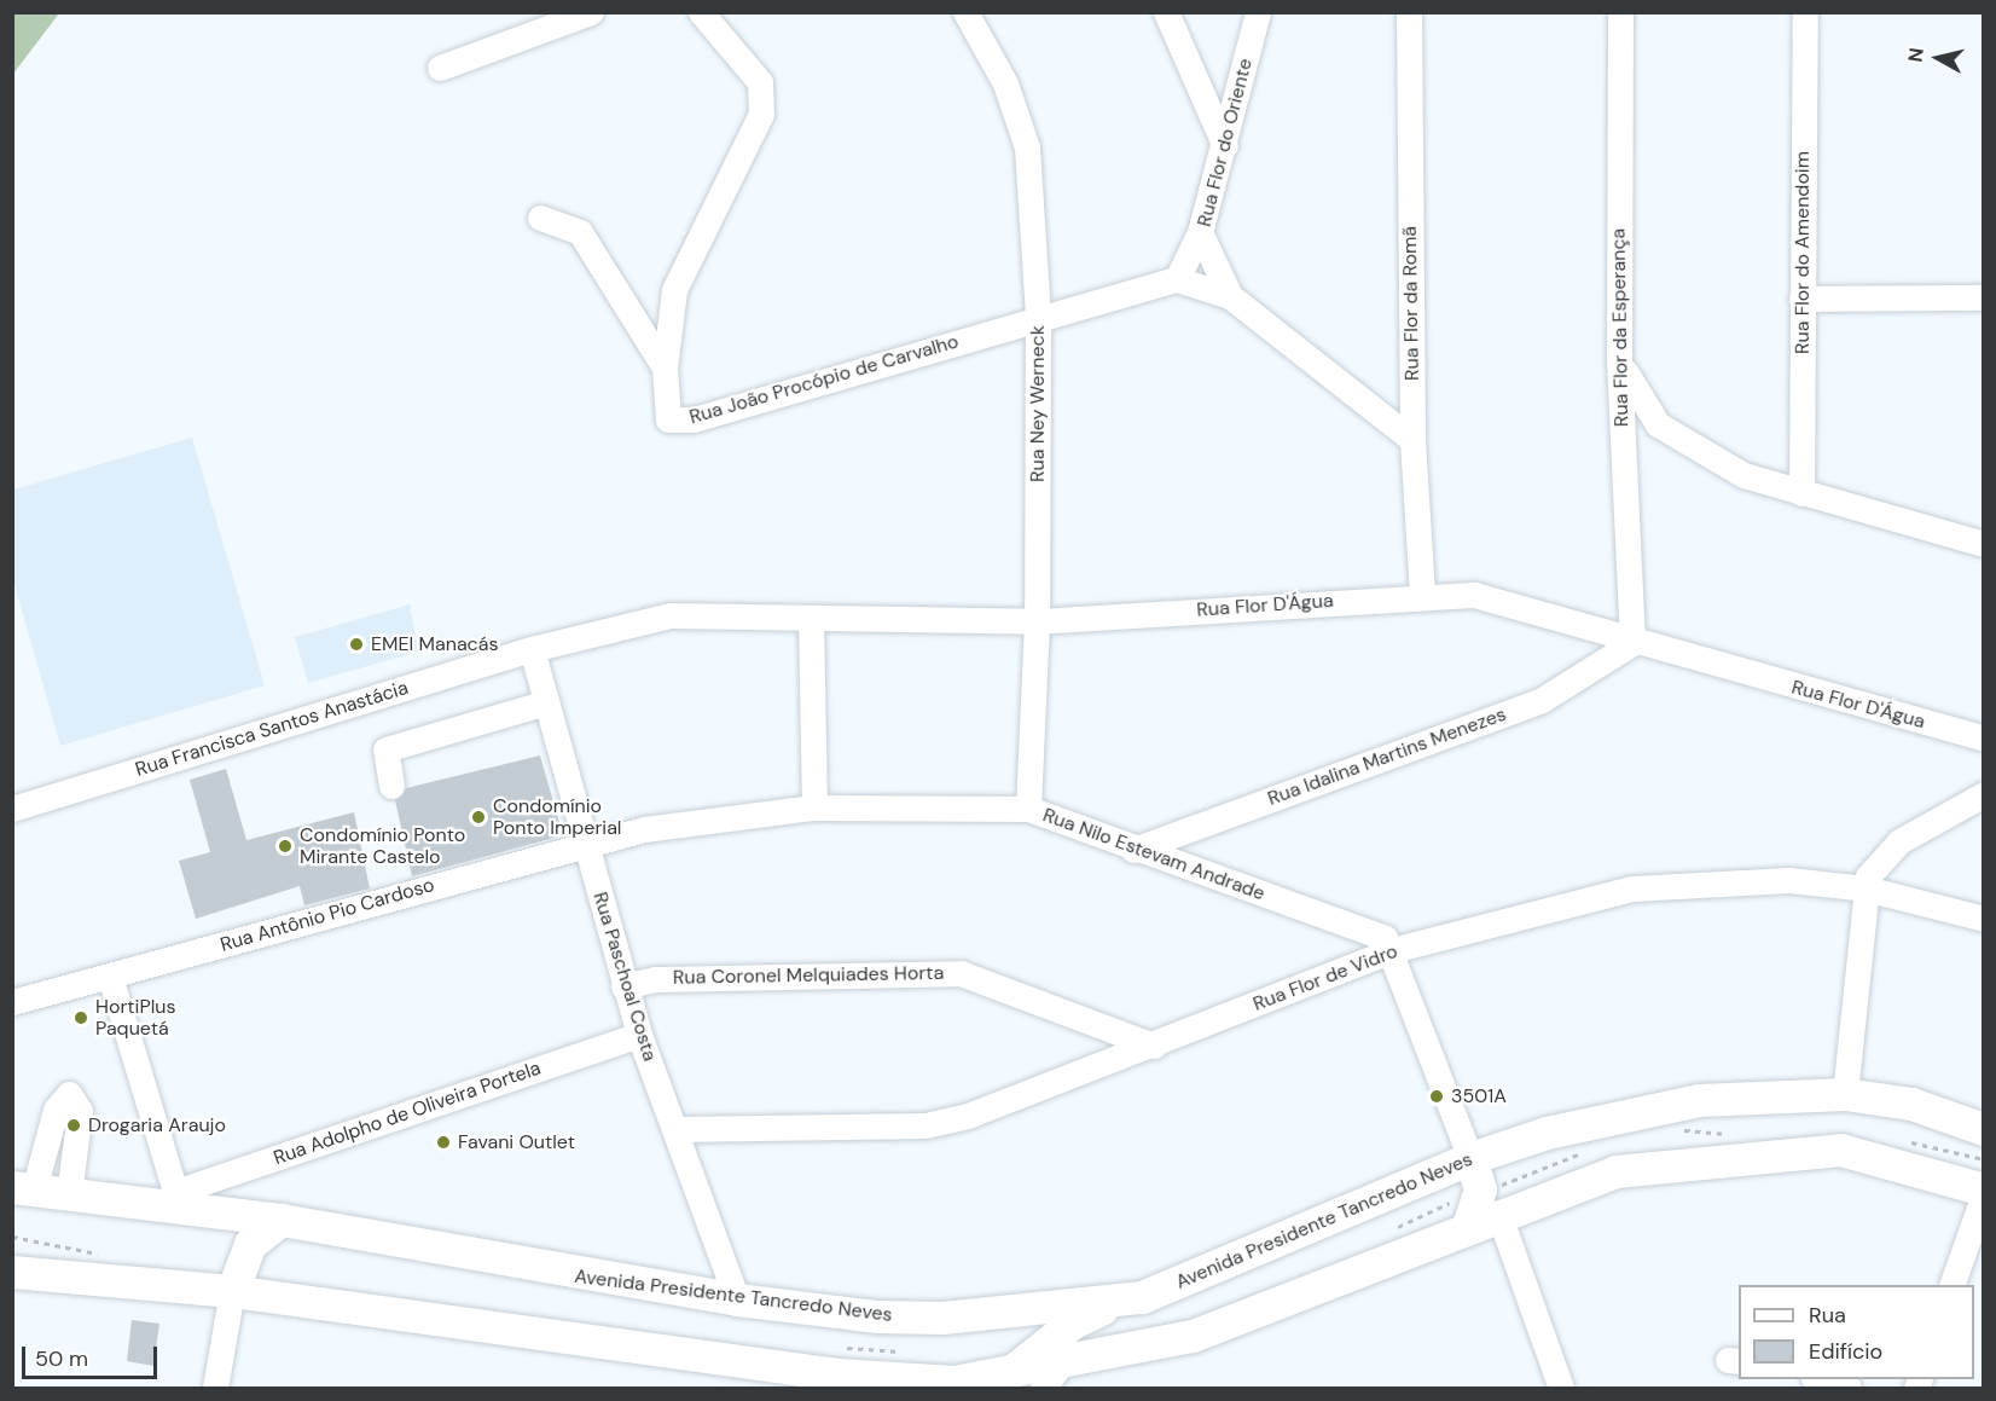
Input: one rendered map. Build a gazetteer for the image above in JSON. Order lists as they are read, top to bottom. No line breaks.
{"streets":{"main road":["Avenida Presidente Tancredo Neves"],"street":["Rua Flor do Oriente","Rua Flor do Amendoim","Rua Flor da Romã","Rua Flor da Esperança","Rua João Procópio de Carvalho","Rua Ney Werneck","Rua Flor D'Água","Rua Francisca Santos Anastácia","Rua Idalina Martins Menezes","Rua Nilo Estevam Andrade","Rua Antônio Pio Cardoso","Rua Coronel Melquiades Horta","Rua Paschoal Costa","Rua Flor de Vidro","Rua Adolpho de Oliveira Portela"]},"crossings":[["Rua Flor do Oriente","Rua Flor da Romã"],["Rua Flor da Romã","Rua Flor D'Água"],["Rua Flor da Esperança","Rua Flor D'Água"],["Rua Flor da Esperança","Rua Idalina Martins Menezes"],["Rua João Procópio de Carvalho","Rua Ney Werneck"],["Rua Ney Werneck","Rua Flor D'Água"],["Rua Ney Werneck","Rua Nilo Estevam Andrade"],["Rua Flor D'Água","Rua Francisca Santos Anastácia"],["Rua Flor D'Água","Rua Idalina Martins Menezes"],["Rua Flor D'Água","Rua Paschoal Costa"],["Rua Francisca Santos Anastácia","Rua Paschoal Costa"],["Rua Idalina Martins Menezes","Rua Nilo Estevam Andrade"],["Rua Nilo Estevam Andrade","Rua Antônio Pio Cardoso"],["Rua Nilo Estevam Andrade","Rua Flor de Vidro"],["Rua Antônio Pio Cardoso","Rua Paschoal Costa"],["Rua Coronel Melquiades Horta","Rua Paschoal Costa"],["Rua Coronel Melquiades Horta","Rua Flor de Vidro"],["Rua Paschoal Costa","Rua Flor de Vidro"],["Rua Paschoal Costa","Rua Adolpho de Oliveira Portela"],["Rua Paschoal Costa","Avenida Presidente Tancredo Neves"],["Rua Adolpho de Oliveira Portela","Avenida Presidente Tancredo Neves"]],"places":["EMEI Manacás","Condomínio Ponto Imperial","Condomínio Ponto Mirante Castelo","HortiPlus Paquetá","3501A","Drogaria Araujo","Favani Outlet"],"legend":["Rua","Edifício"],"scale_bar":"50 m","north":"left"}
